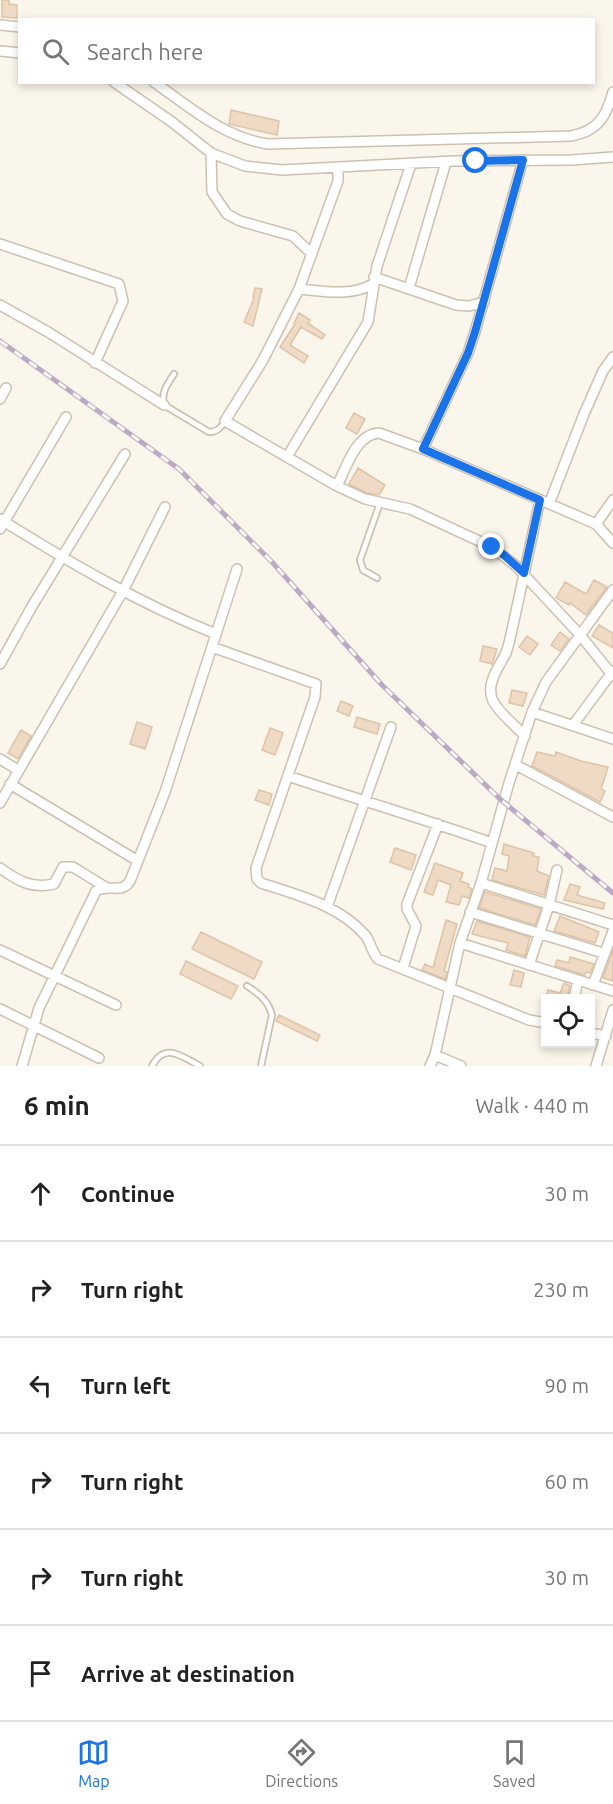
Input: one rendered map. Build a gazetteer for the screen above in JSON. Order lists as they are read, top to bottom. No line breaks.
{"page":{"search":"Search here","heading":["6 min","Walk · 440 m"],"list":[["Continue","30 m"],["Turn right","230 m"],["Turn left","90 m"],["Turn right","60 m"],["Turn right","30 m"],"Arrive at destination"],"nav":["Map","Directions","Saved"]}}
